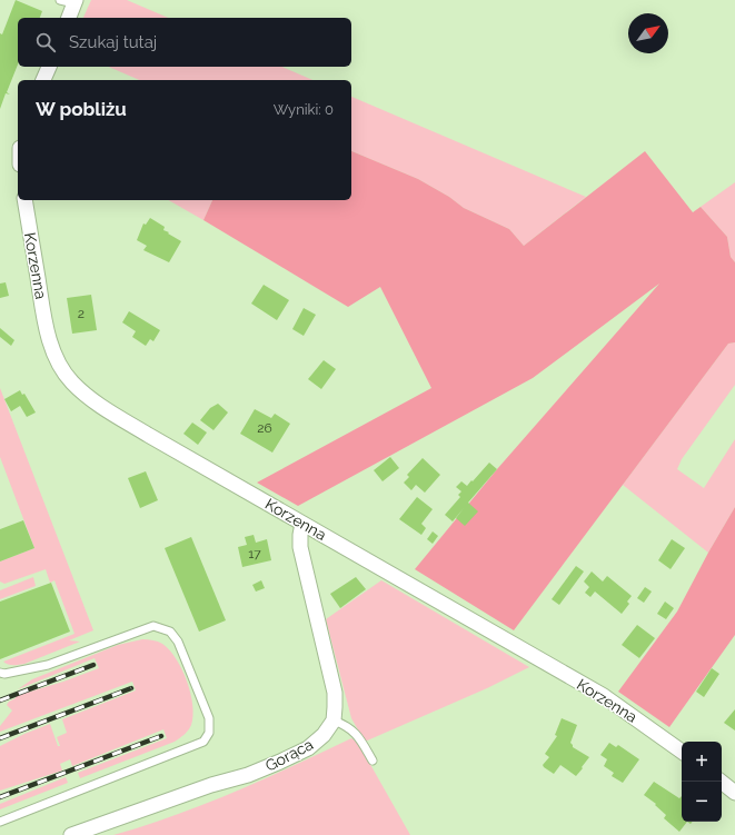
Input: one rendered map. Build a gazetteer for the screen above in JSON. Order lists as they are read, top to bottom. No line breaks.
{"streets":{"street":["Korzenna","Gorąca"]},"house_numbers":["2","26","17"],"north":"top right","page":{"search":"Szukaj tutaj","heading":["W pobliżu","Wyniki: 0"],"map_buttons":["+","−"]}}
